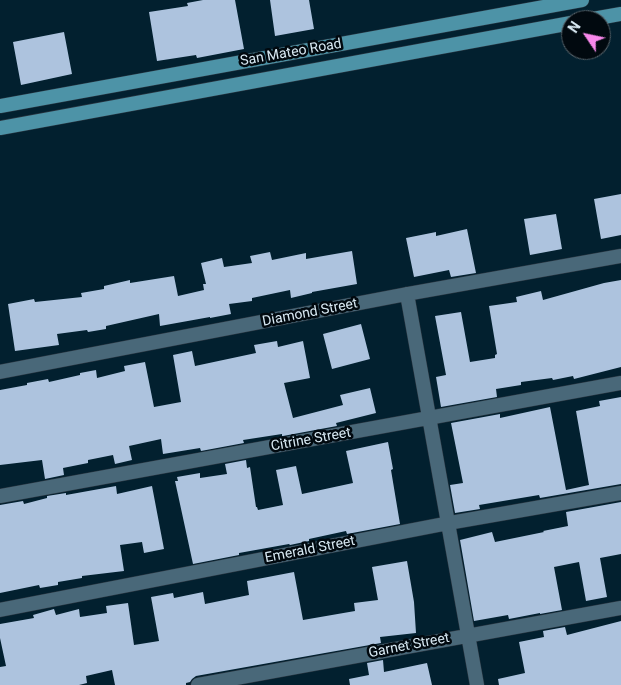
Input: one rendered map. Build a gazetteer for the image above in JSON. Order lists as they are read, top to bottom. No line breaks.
{"streets":{"main road":["San Mateo Road"],"street":["Diamond Street","Citrine Street","Emerald Street","Garnet Street"]},"north":"top left"}
